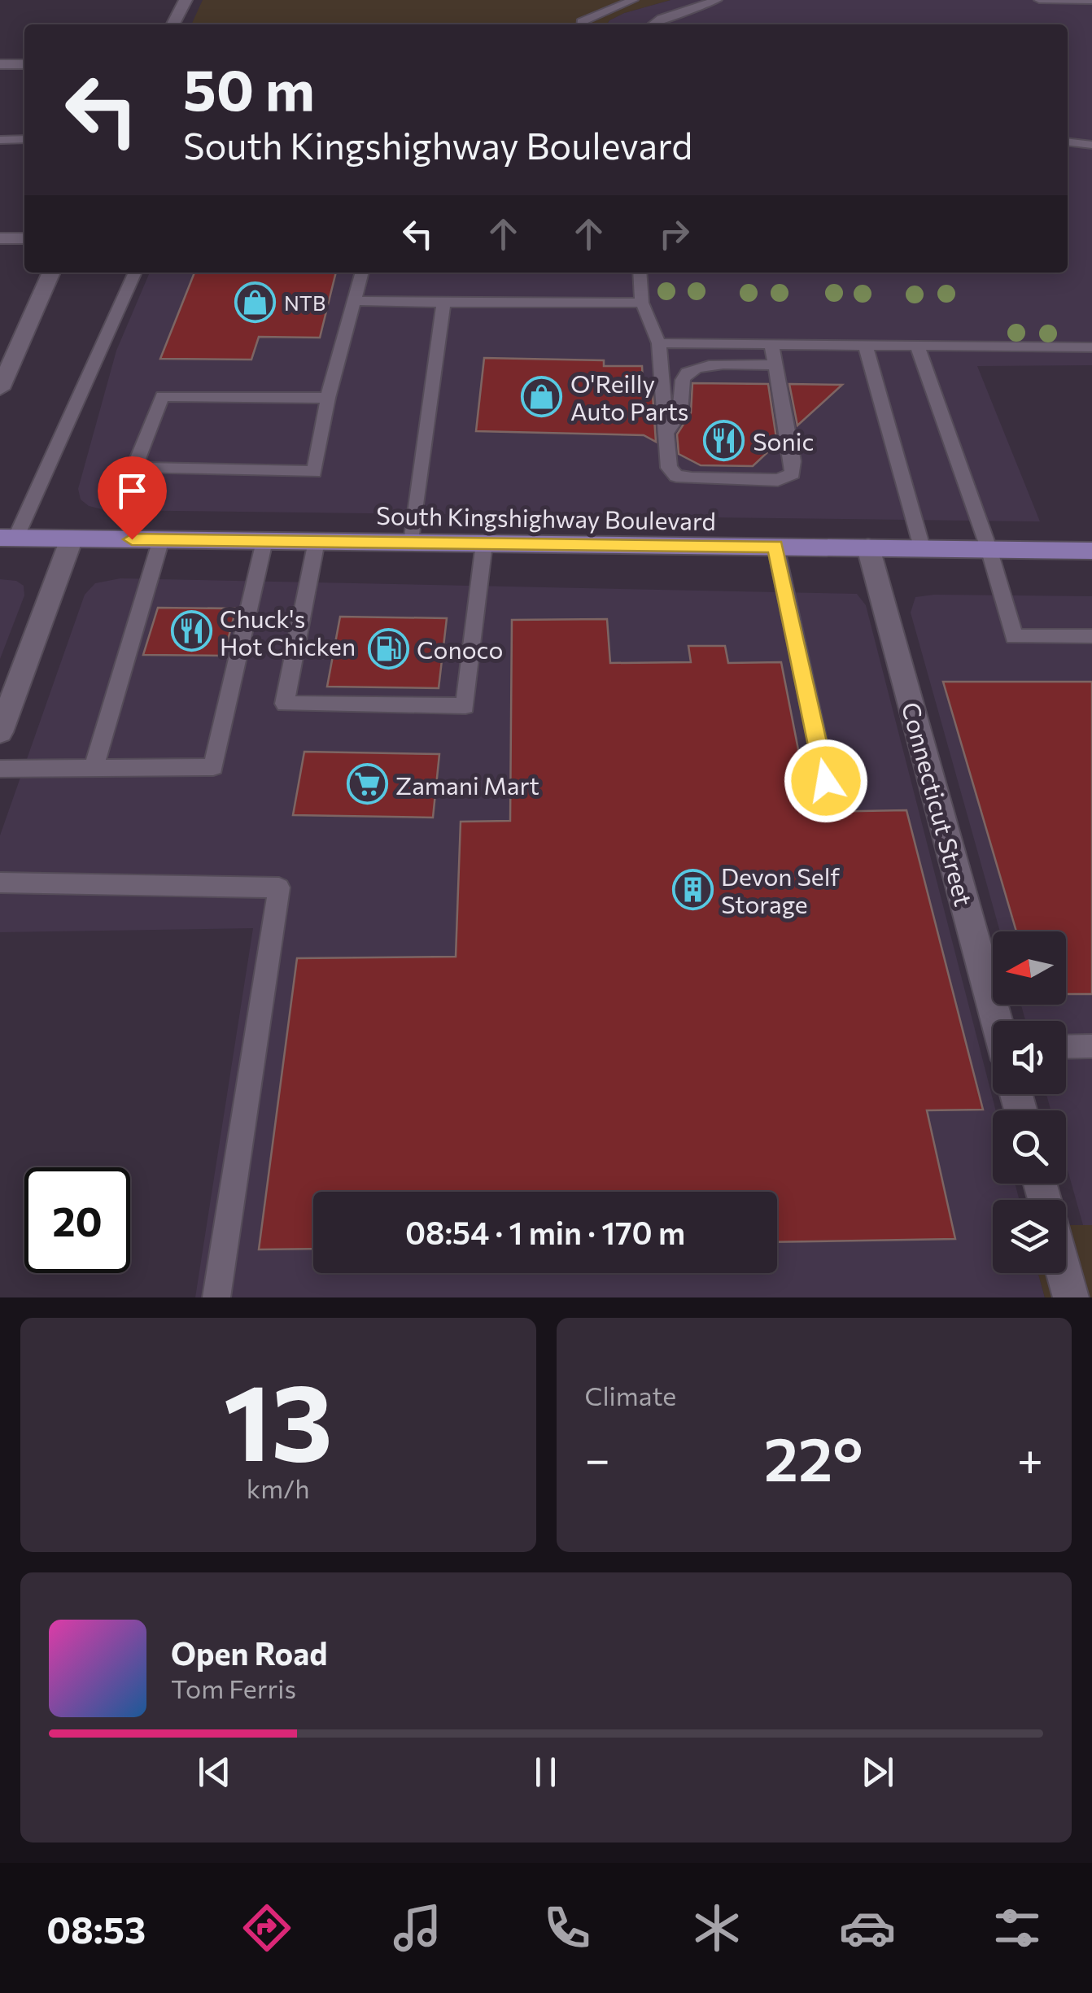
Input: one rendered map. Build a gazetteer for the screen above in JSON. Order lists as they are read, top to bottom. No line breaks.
{"streets":{"main road":["South Kingshighway Boulevard"],"street":["Connecticut Street"]},"crossings":[["South Kingshighway Boulevard","Connecticut Street"]],"places":{"shop":["NTB","O'Reilly Auto Parts"],"restaurant":["Sonic","Chuck's Hot Chicken"],"fuel station":["Conoco"],"supermarket":["Zamani Mart"],"building":["Devon Self Storage"]},"north":"left","page":{"turn":["50 m","South Kingshighway Boulevard"],"limit":"20","trip":"08:54 · 1 min · 170 m","tile":[["13","km/h"],"Climate"],"heat":["−","22°","+"],"song":["Open Road","Tom Ferris"],"tabs":"08:53"}}
